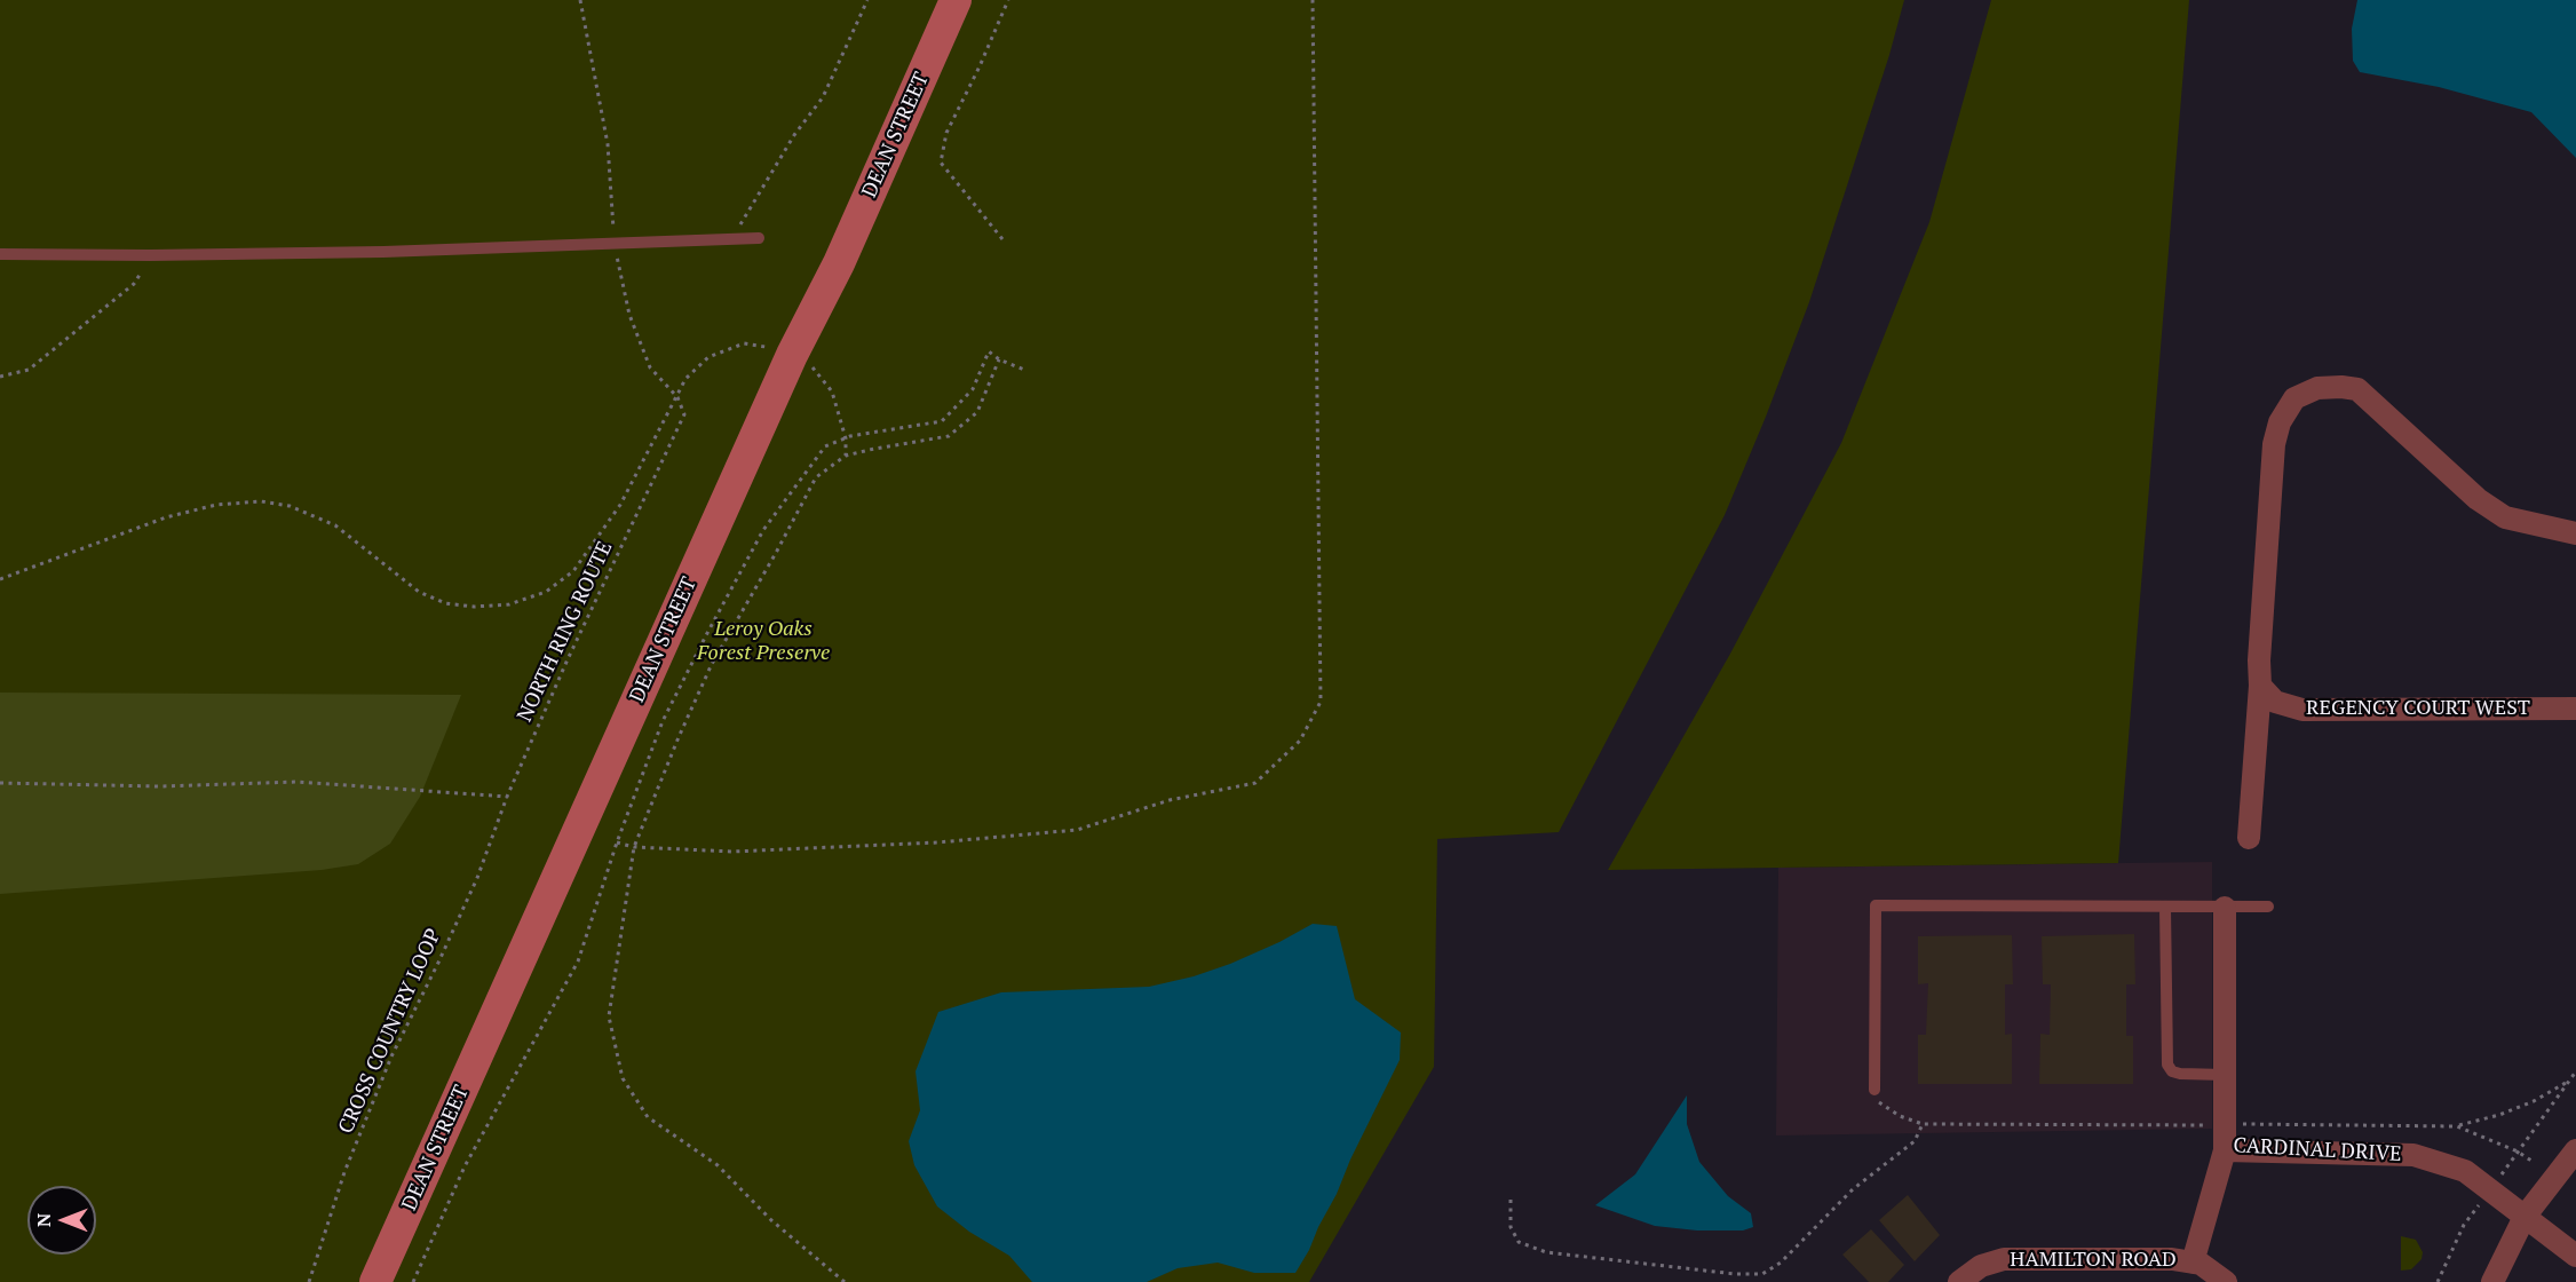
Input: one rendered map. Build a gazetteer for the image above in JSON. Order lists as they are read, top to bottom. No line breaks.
{"streets":{"street":["DEAN STREET","REGENCY COURT WEST","CARDINAL DRIVE","HAMILTON ROAD"],"path":["NORTH RING ROUTE","CROSS COUNTRY LOOP"]},"crossings":[["NORTH RING ROUTE","CROSS COUNTRY LOOP"]],"parks":["Leroy Oaks Forest Preserve"],"north":"left"}
